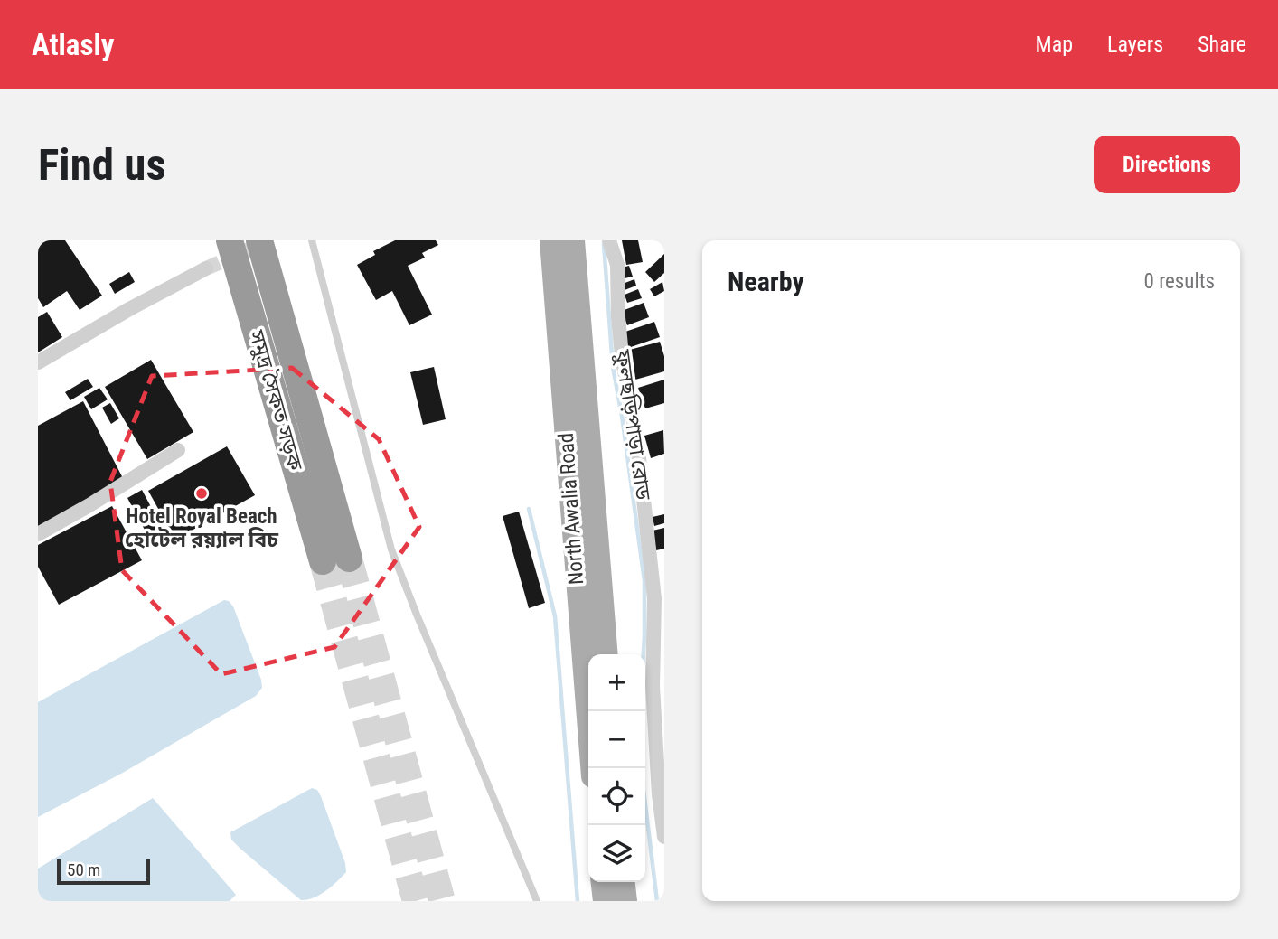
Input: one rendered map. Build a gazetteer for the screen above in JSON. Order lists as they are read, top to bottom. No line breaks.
{"streets":{"highway":["সমুদ্র সৈকত সড়ক"],"main road":["North Awalia Road"],"street":["ফুলছড়িপাড়া রোড"]},"places":["Hotel Royal Beach হোটেল রয়্যাল বিচ"],"scale_bar":"50 m","page":{"header":"Atlasly","nav":["Map","Layers","Share"],"buttons":"Directions","title":"Find us","heading":["Nearby","0 results"],"map_buttons":["+","−"],"scale":"50 m"}}
